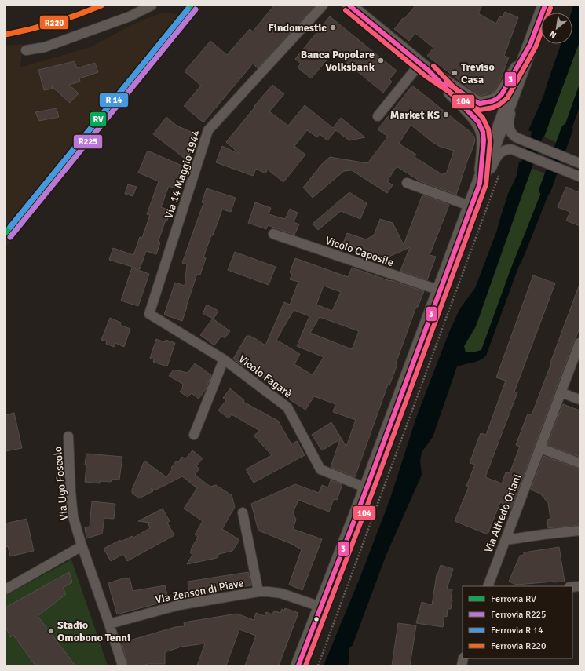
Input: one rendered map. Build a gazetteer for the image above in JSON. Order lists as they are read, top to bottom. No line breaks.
{"streets":{"street":["Via 14 Maggio 1944","Vicolo Caposile","Vicolo Fagarè","Via Ugo Foscolo","Via Alfredo Oriani","Via Zenson di Piave"]},"crossings":[["Via 14 Maggio 1944","Vicolo Fagarè"],["Via Ugo Foscolo","Via Zenson di Piave"]],"places":["Findomestic","Banca Popolare Volksbank","Treviso Casa","Market KS","Stadio Omobono Tenni"],"lines":["rail line RV","rail line R220","transit line 3","transit line 104","rail line R225"],"legend":["Ferrovia RV","Ferrovia R225","Ferrovia R 14","Ferrovia R220"],"north":"bottom left"}
